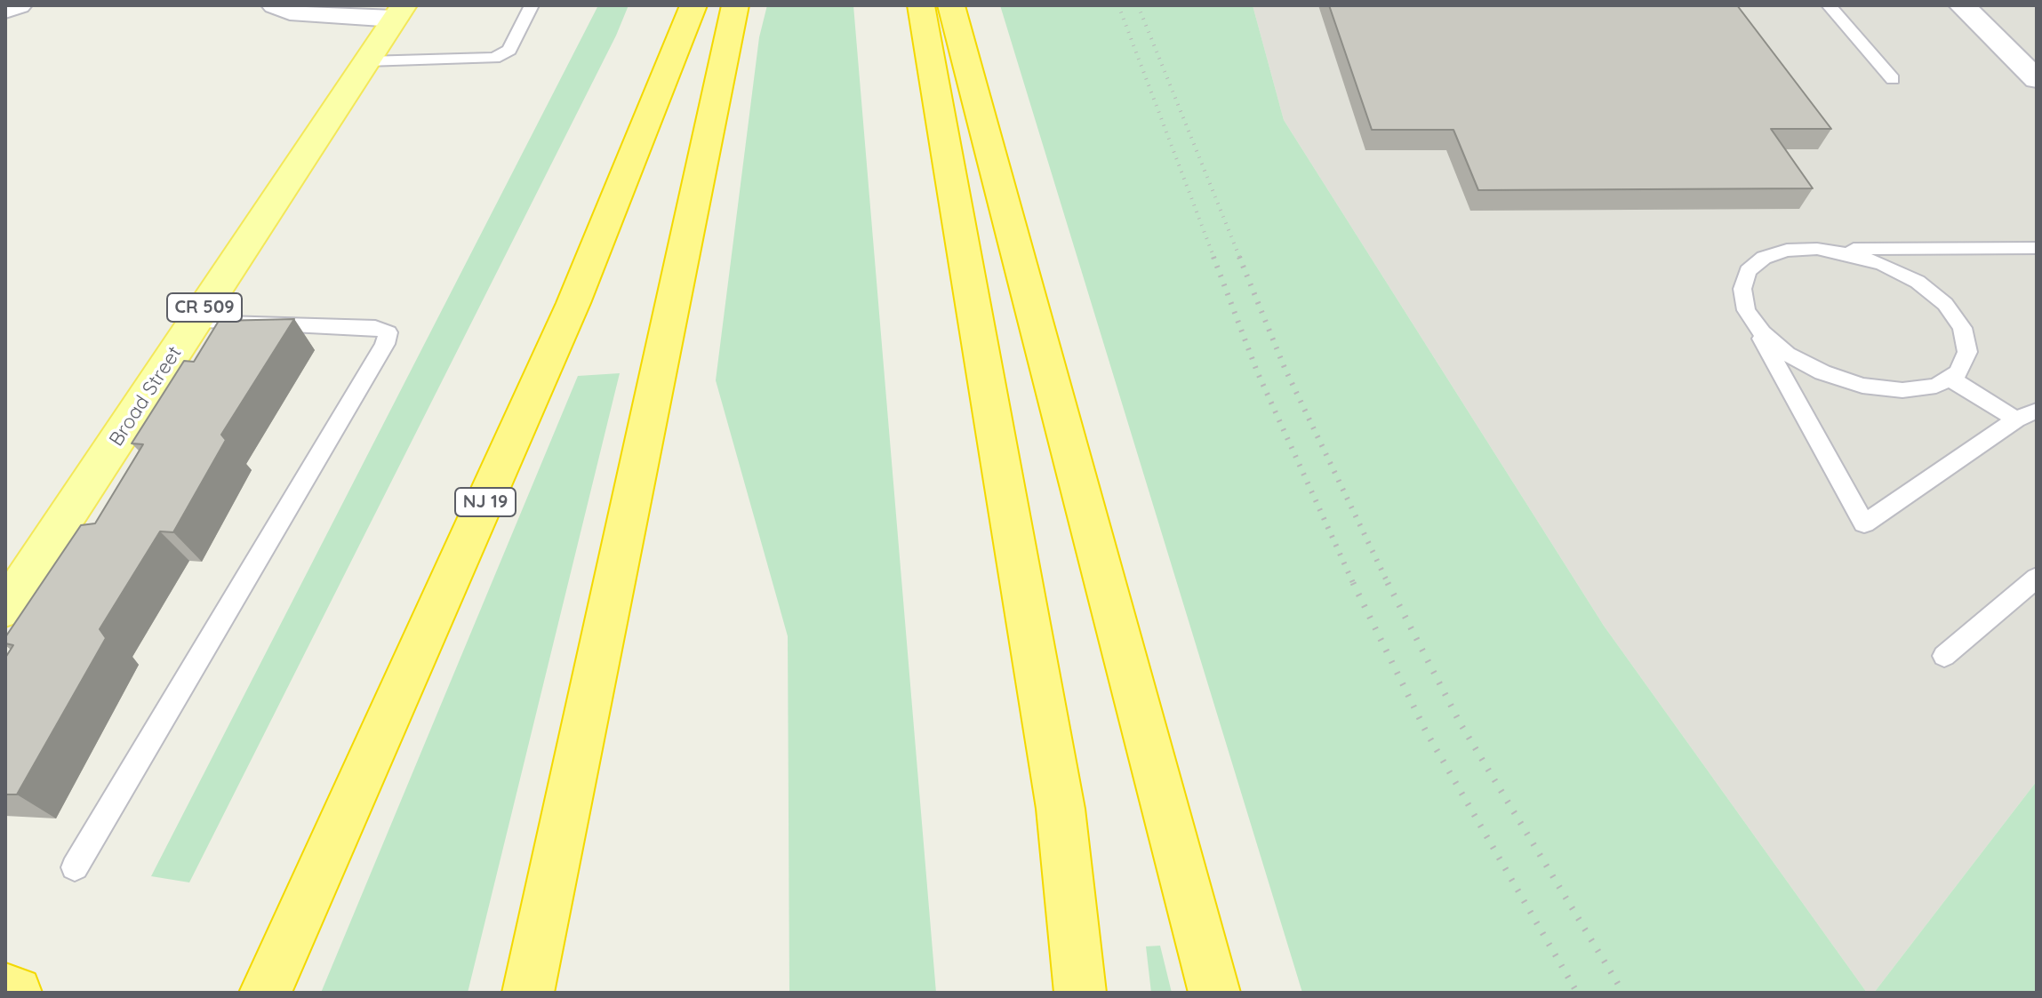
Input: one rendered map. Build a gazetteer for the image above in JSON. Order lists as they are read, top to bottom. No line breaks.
{"streets":{"highway":["NJ 19"],"main road":["CR 509","Broad Street"]}}
